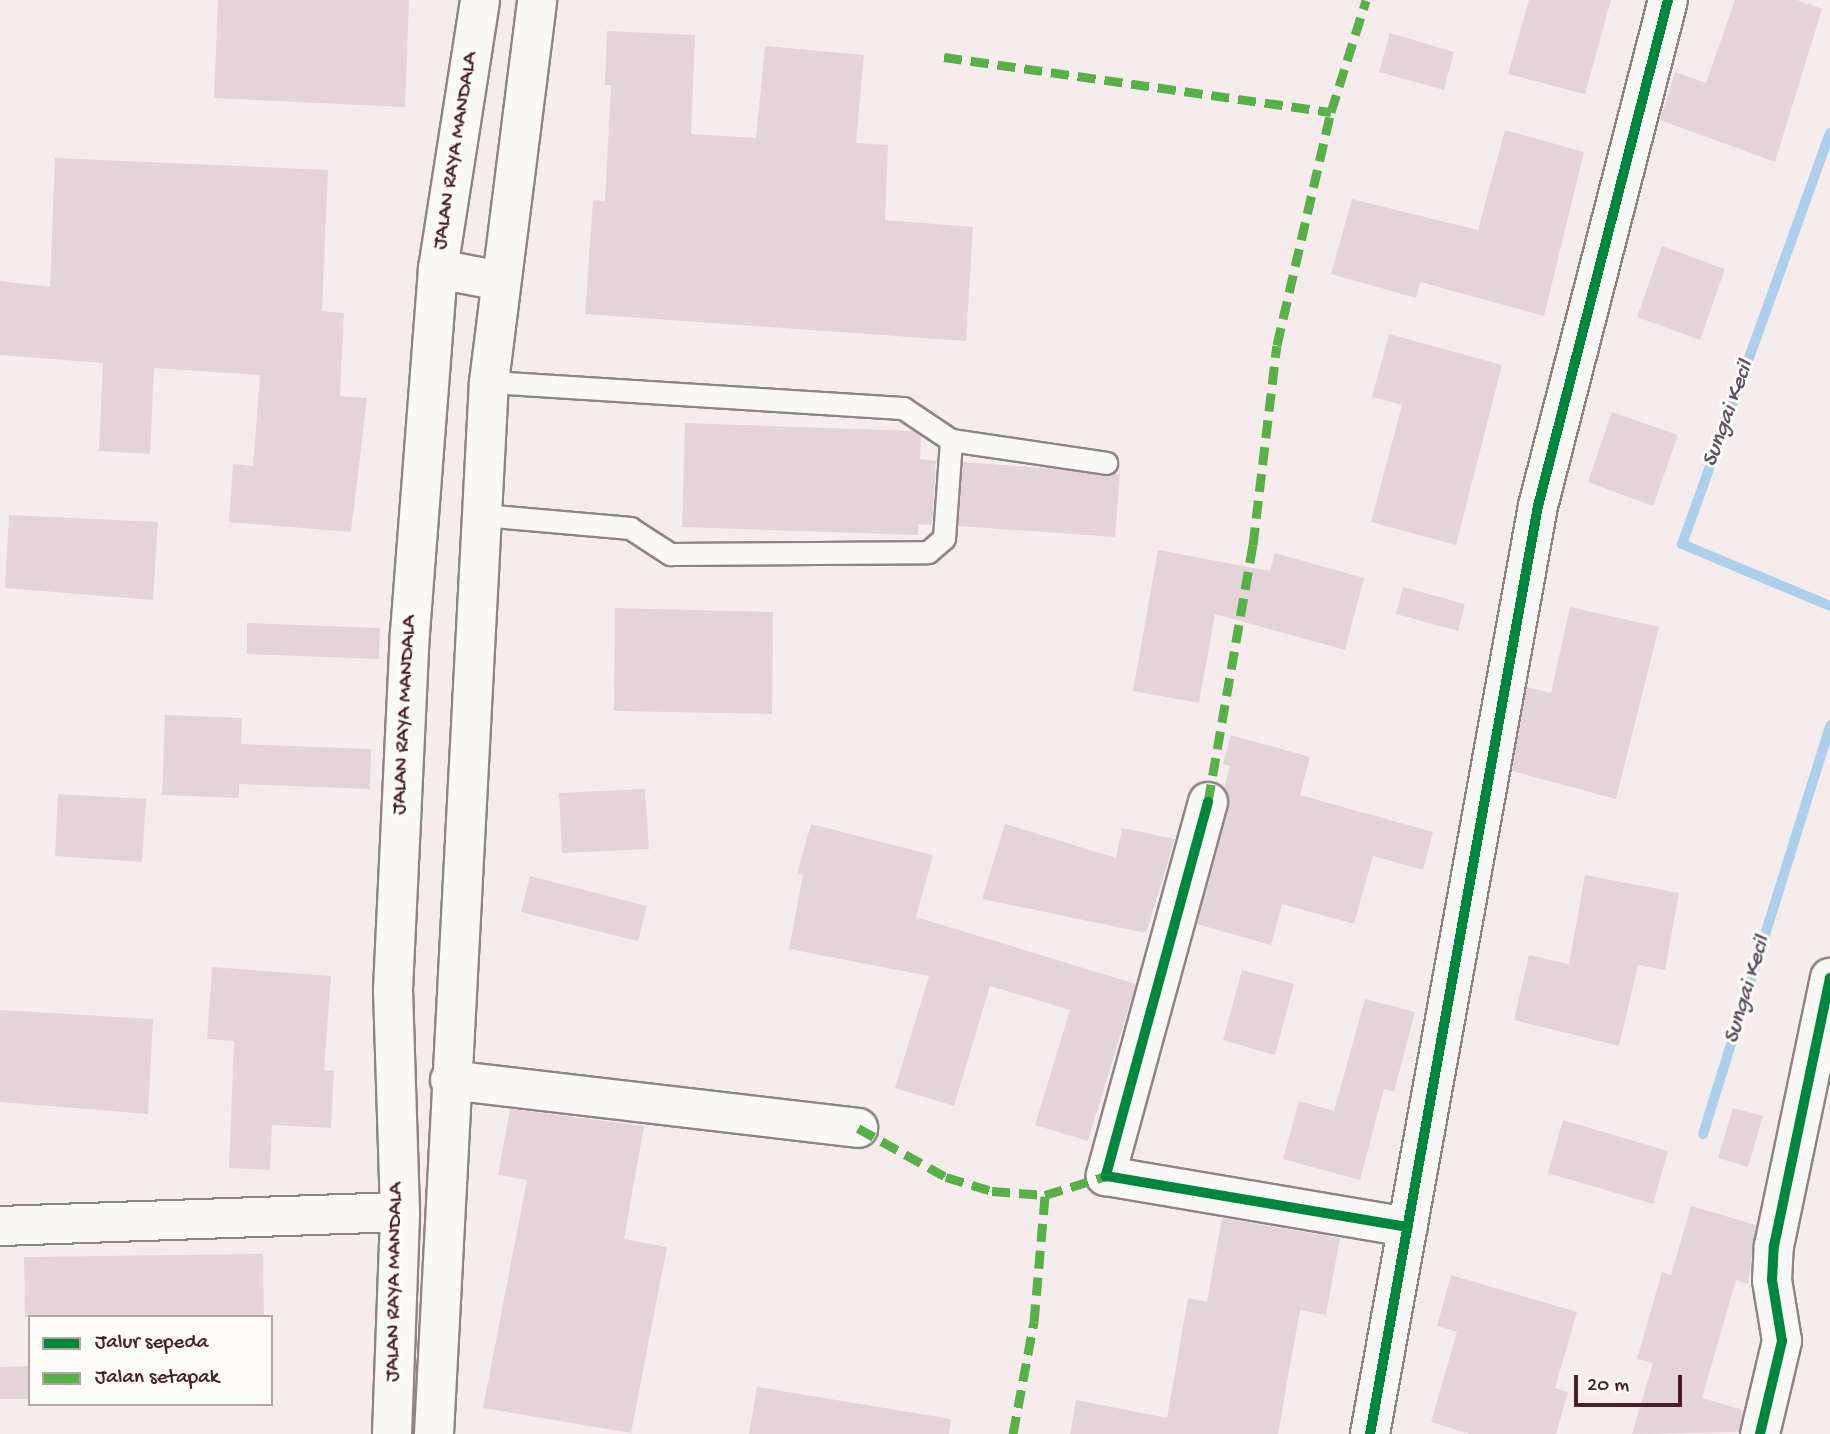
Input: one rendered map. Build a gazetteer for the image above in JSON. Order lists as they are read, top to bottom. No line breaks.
{"streets":{"main road":["JALAN RAYA MANDALA"]},"water":["Sungai Kecil"],"legend":["Jalur sepeda","Jalan setapak"],"scale_bar":"20 m"}
